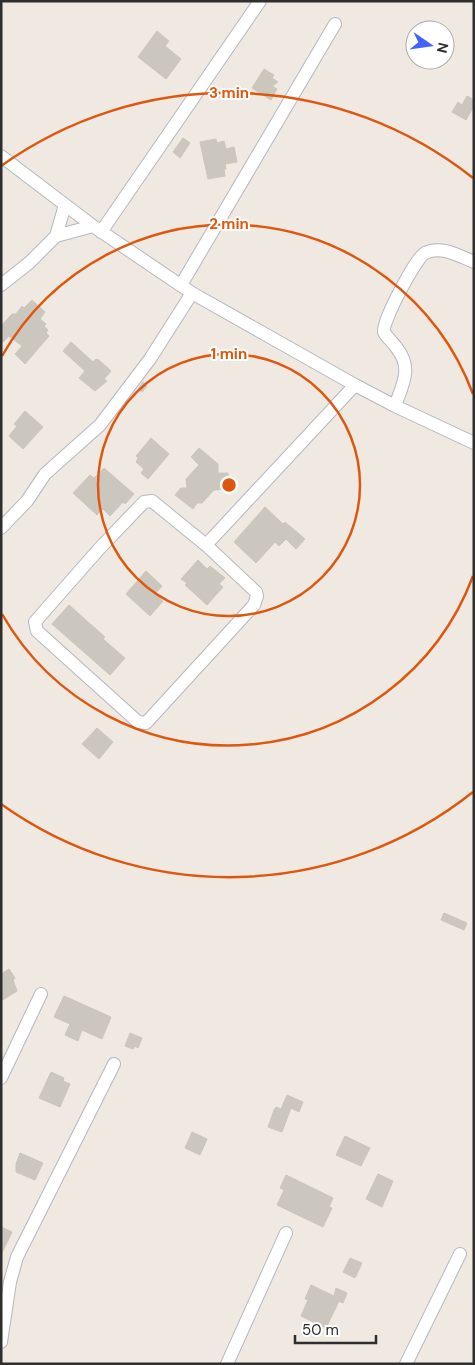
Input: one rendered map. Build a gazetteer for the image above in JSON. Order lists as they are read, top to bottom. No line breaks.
{"scale_bar":"50 m","north":"right","rings":["3 min","2 min","1 min"]}
